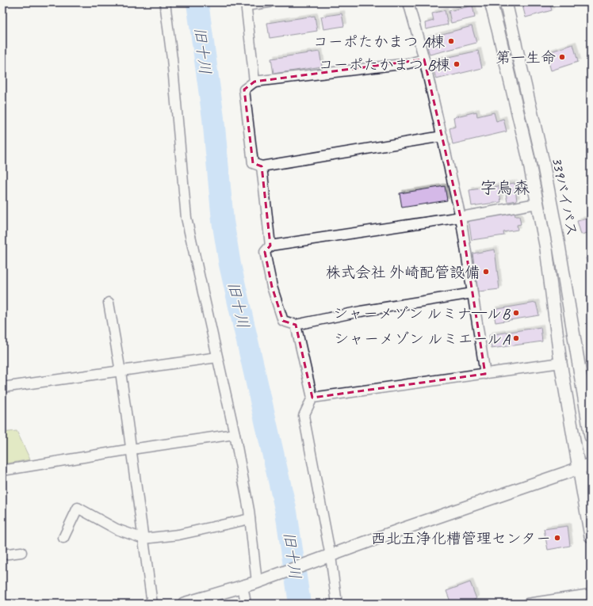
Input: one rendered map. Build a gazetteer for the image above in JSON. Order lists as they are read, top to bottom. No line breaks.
{"streets":{"street":["339バイパス"]},"districts":["字烏森"],"water":["旧十川"],"places":["コーポたかまつ A棟","第一生命","コーポたかまつ B棟","株式会社 外崎配管設備","シャーメゾン ルミナ―ルB","シャーメゾン ルミエールA","西北五浄化槽管理センター"]}
